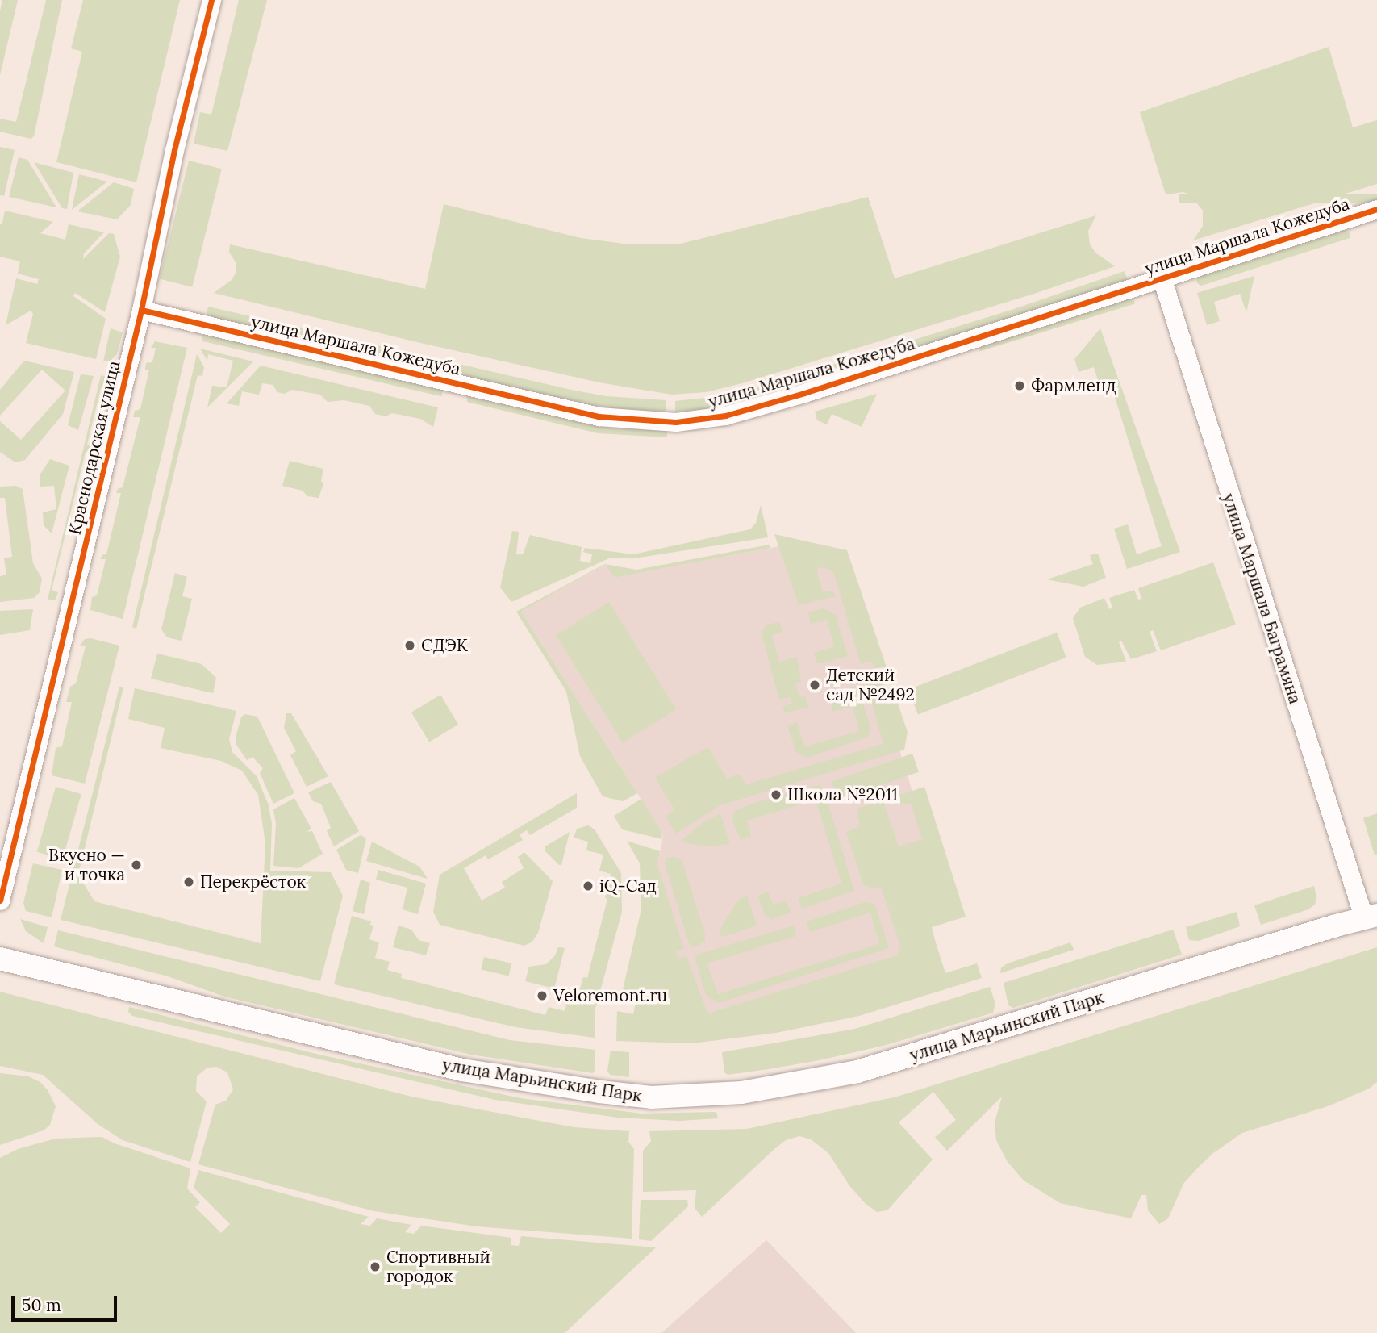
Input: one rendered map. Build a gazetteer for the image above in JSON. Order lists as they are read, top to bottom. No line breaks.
{"streets":{"main road":["улица Марьинский Парк"],"street":["улица Маршала Кожедуба","Краснодарская улица","улица Маршала Баграмяна"]},"crossings":[["улица Маршала Кожедуба","Краснодарская улица"],["улица Маршала Кожедуба","улица Маршала Баграмяна"],["улица Маршала Баграмяна","улица Марьинский Парк"]],"places":["Фармленд","СДЭК","Детский сад №2492","Школа №2011","Вкусно — и точка","Перекрёсток","iQ-Сад","Veloremont.ru","Спортивный городок"],"scale_bar":"50 m"}
